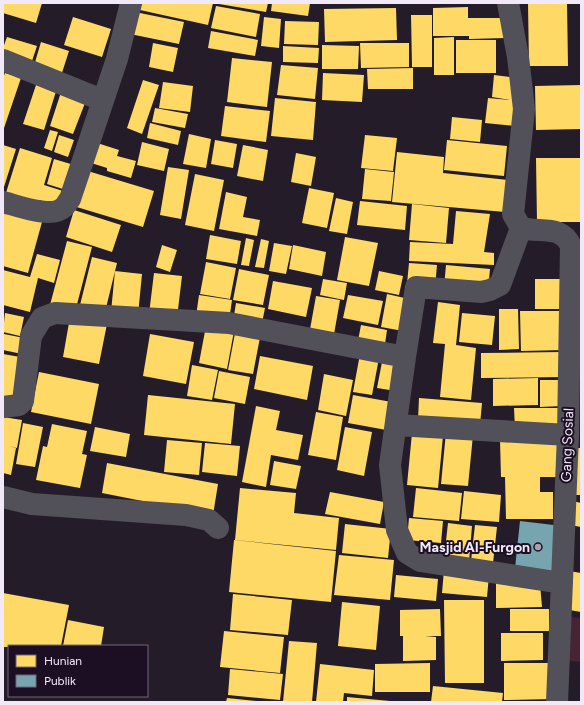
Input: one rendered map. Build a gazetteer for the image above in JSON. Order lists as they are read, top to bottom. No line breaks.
{"streets":{"street":["Gang Sosial"]},"places":["Masjid AI-Furgon"],"legend":["Hunian","Publik"]}
